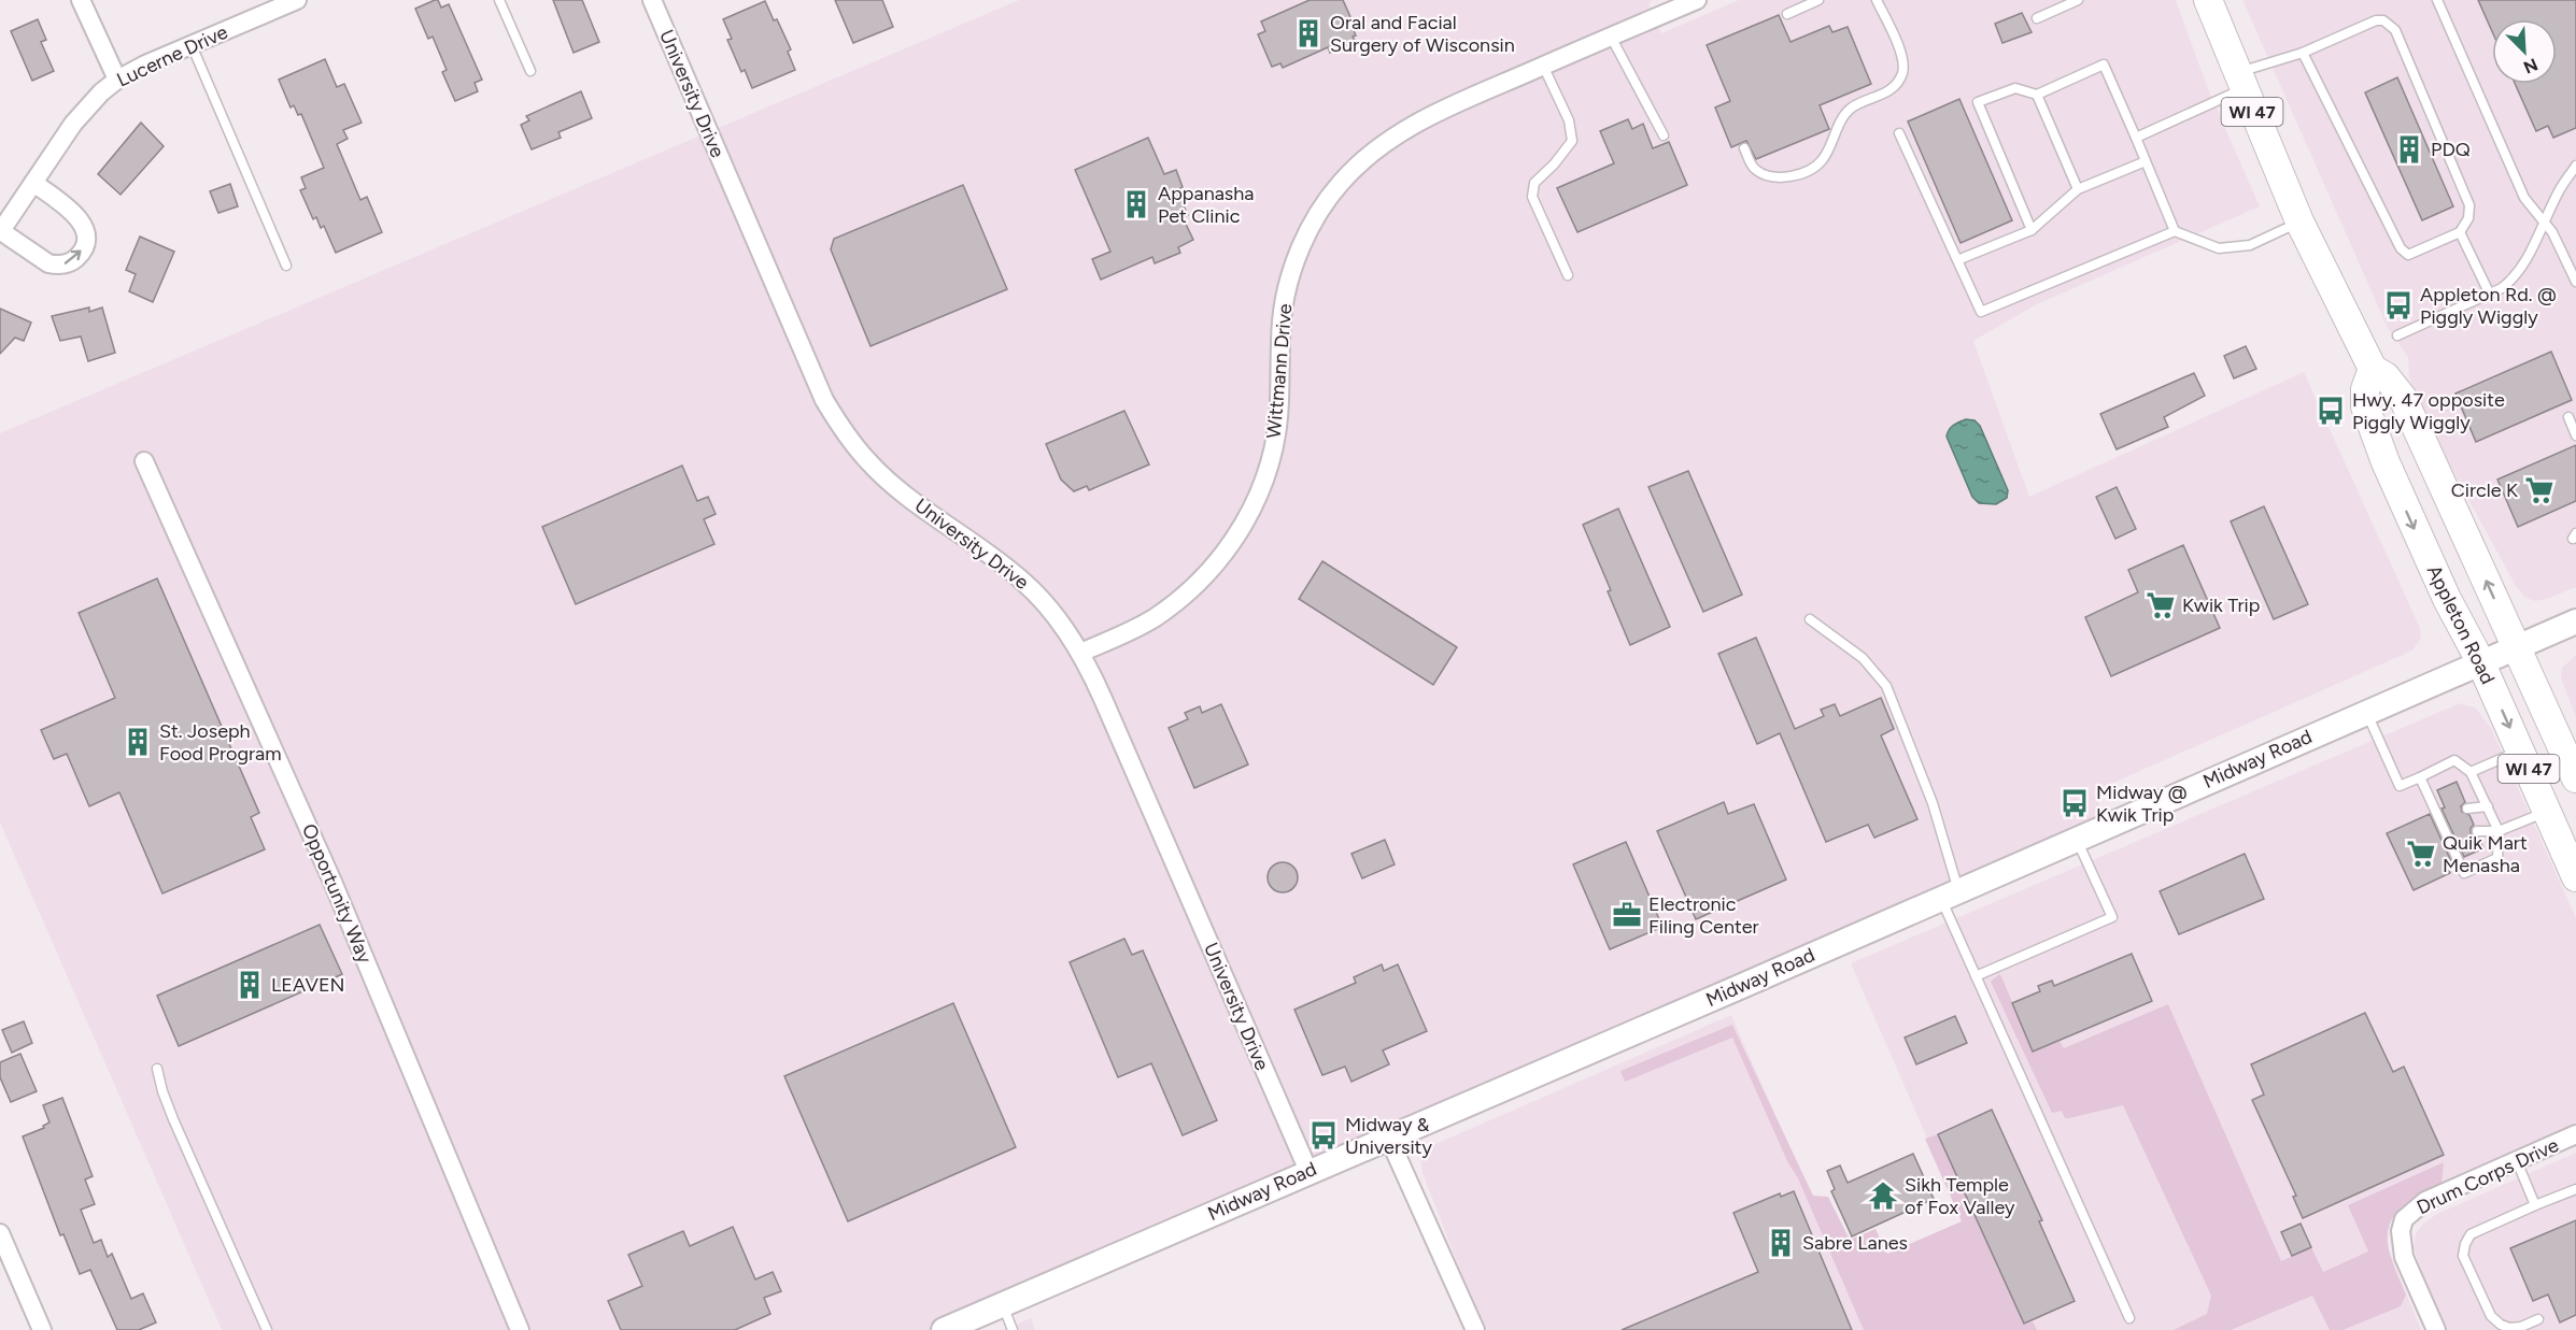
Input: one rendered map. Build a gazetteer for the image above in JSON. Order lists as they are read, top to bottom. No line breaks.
{"streets":{"main road":["WI 47","Appleton Road","Midway Road"],"street":["Lucerne Drive","University Drive","Wittmann Drive","Opportunity Way","Drum Corps Drive"]},"crossings":[["University Drive","Wittmann Drive"],["University Drive","Midway Road"],["Appleton Road","Midway Road"]],"places":{"building":["Oral and Facial Surgery of Wisconsin","PDQ","Appanasha Pet Clinic","St. Joseph Food Program","LEAVEN","Sabre Lanes"],"bus stop":["Appleton Rd. @ Piggly Wiggly","Hwy. 47 opposite Piggly Wiggly","Midway @ Kwik Trip","Midway & University"],"supermarket":["Circle K","Kwik Trip","Quik Mart Menasha"],"office":["Electronic Filing Center"],"temple":["Sikh Temple of Fox Valley"]},"north":"bottom right"}
